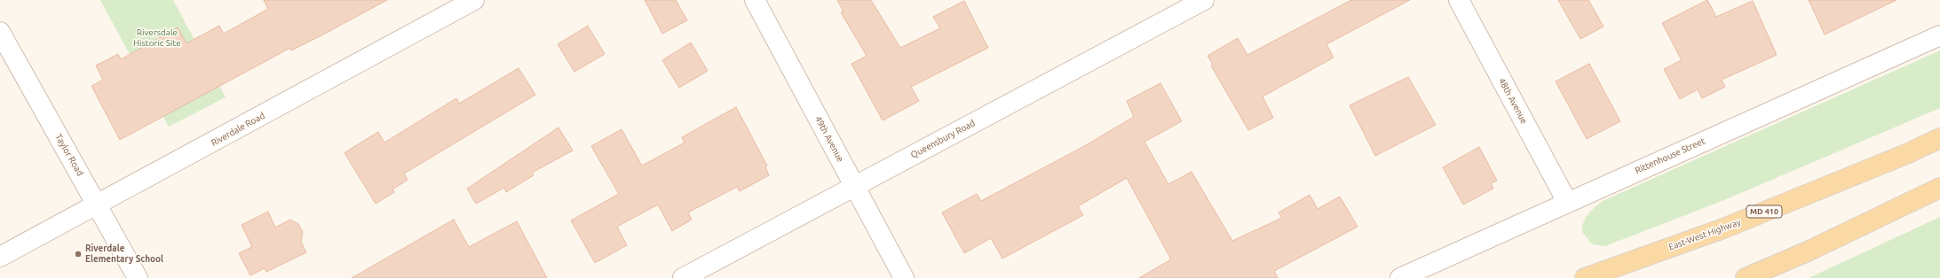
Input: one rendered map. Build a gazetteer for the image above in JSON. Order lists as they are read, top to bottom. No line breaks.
{"streets":{"main road":["MD 410","East-West Highway"],"street":["48th Avenue","Riverdale Road","49th Avenue","Queensbury Road","Taylor Road","Rittenhouse Street"]},"crossings":[["48th Avenue","Rittenhouse Street"],["Riverdale Road","Taylor Road"],["49th Avenue","Queensbury Road"]],"parks":["Riversdale Historic Site"],"places":["Riverdale Elementary School"]}
